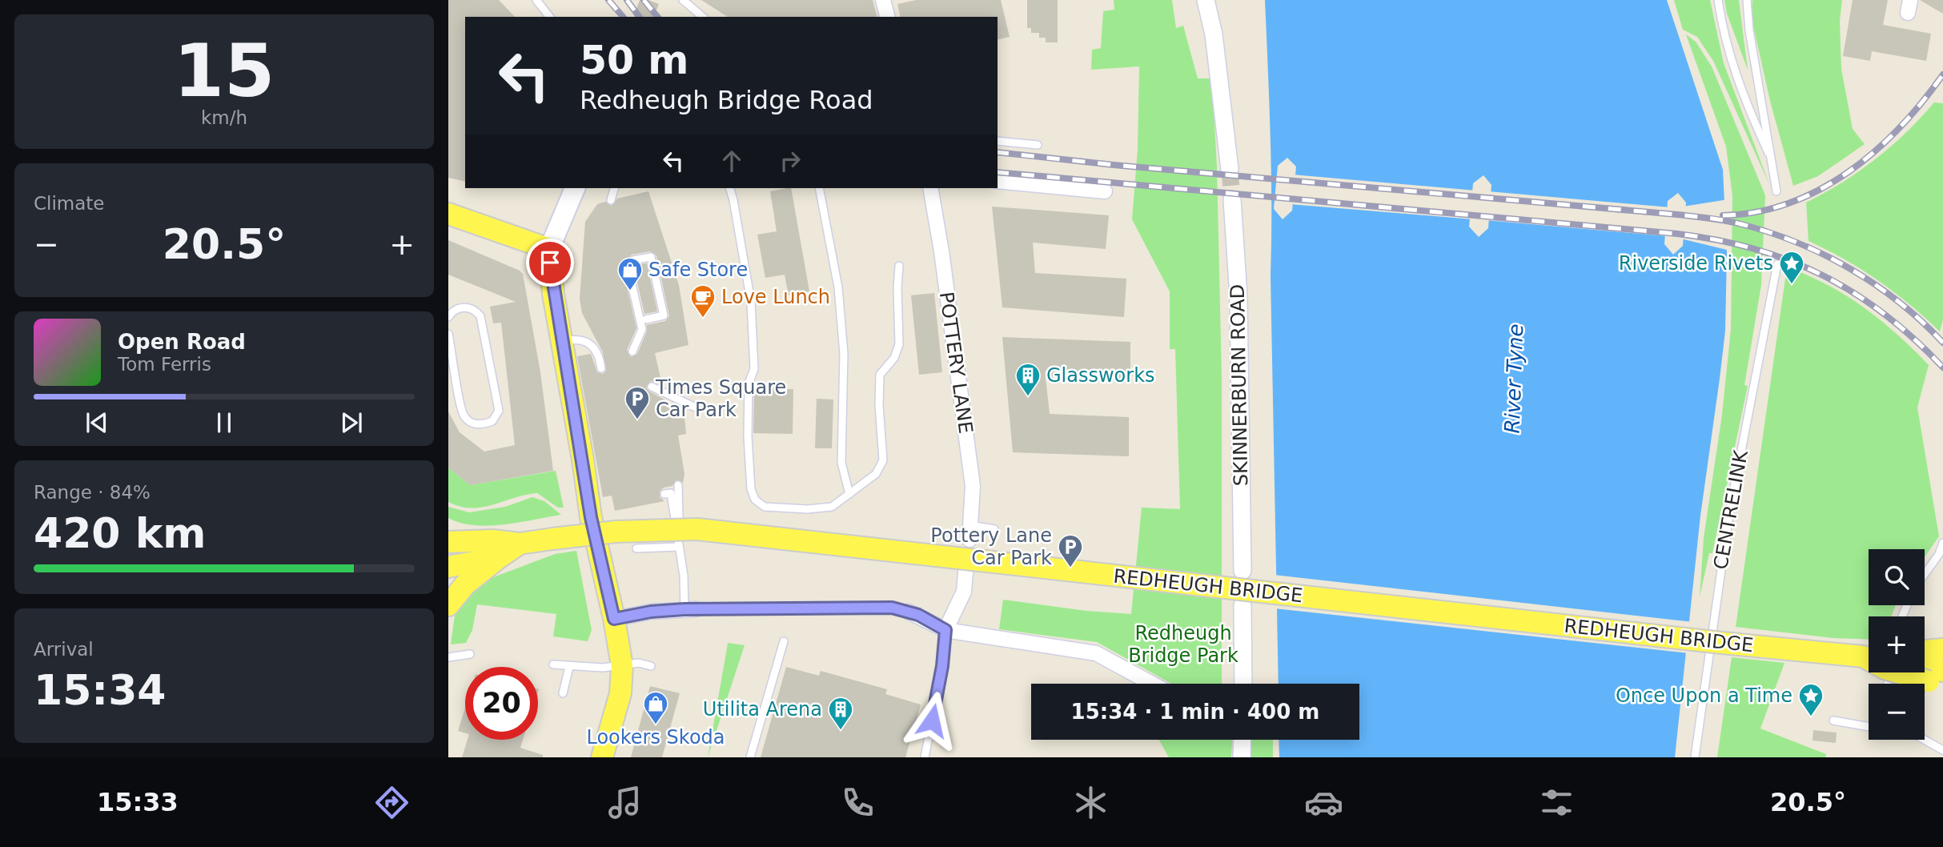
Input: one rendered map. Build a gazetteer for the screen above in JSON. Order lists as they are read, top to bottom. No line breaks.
{"streets":{"main road":["REDHEUGH BRIDGE"],"street":["POTTERY LANE","SKINNERBURN ROAD"],"lane":["CENTRELINK"]},"water":["River Tyne"],"parks":["Redheugh Bridge Park"],"places":{"place":["Riverside Rivets","Once Upon a Time"],"shop":["Safe Store","Lookers Skoda"],"cafe":["Love Lunch"],"building":["Glassworks","Utilita Arena"],"parking":["Times Square Car Park","Pottery Lane Car Park"]},"page":{"tile":[["15","km/h"],"Climate",["Range · 84%","420 km"],["Arrival","15:34"]],"turn":["50 m","Redheugh Bridge Road"],"heat":["−","20.5°","+"],"song":["Open Road","Tom Ferris"],"map_buttons":["+","−"],"limit":"20","trip":"15:34 · 1 min · 400 m","tabs":["15:33","20.5°"]}}
